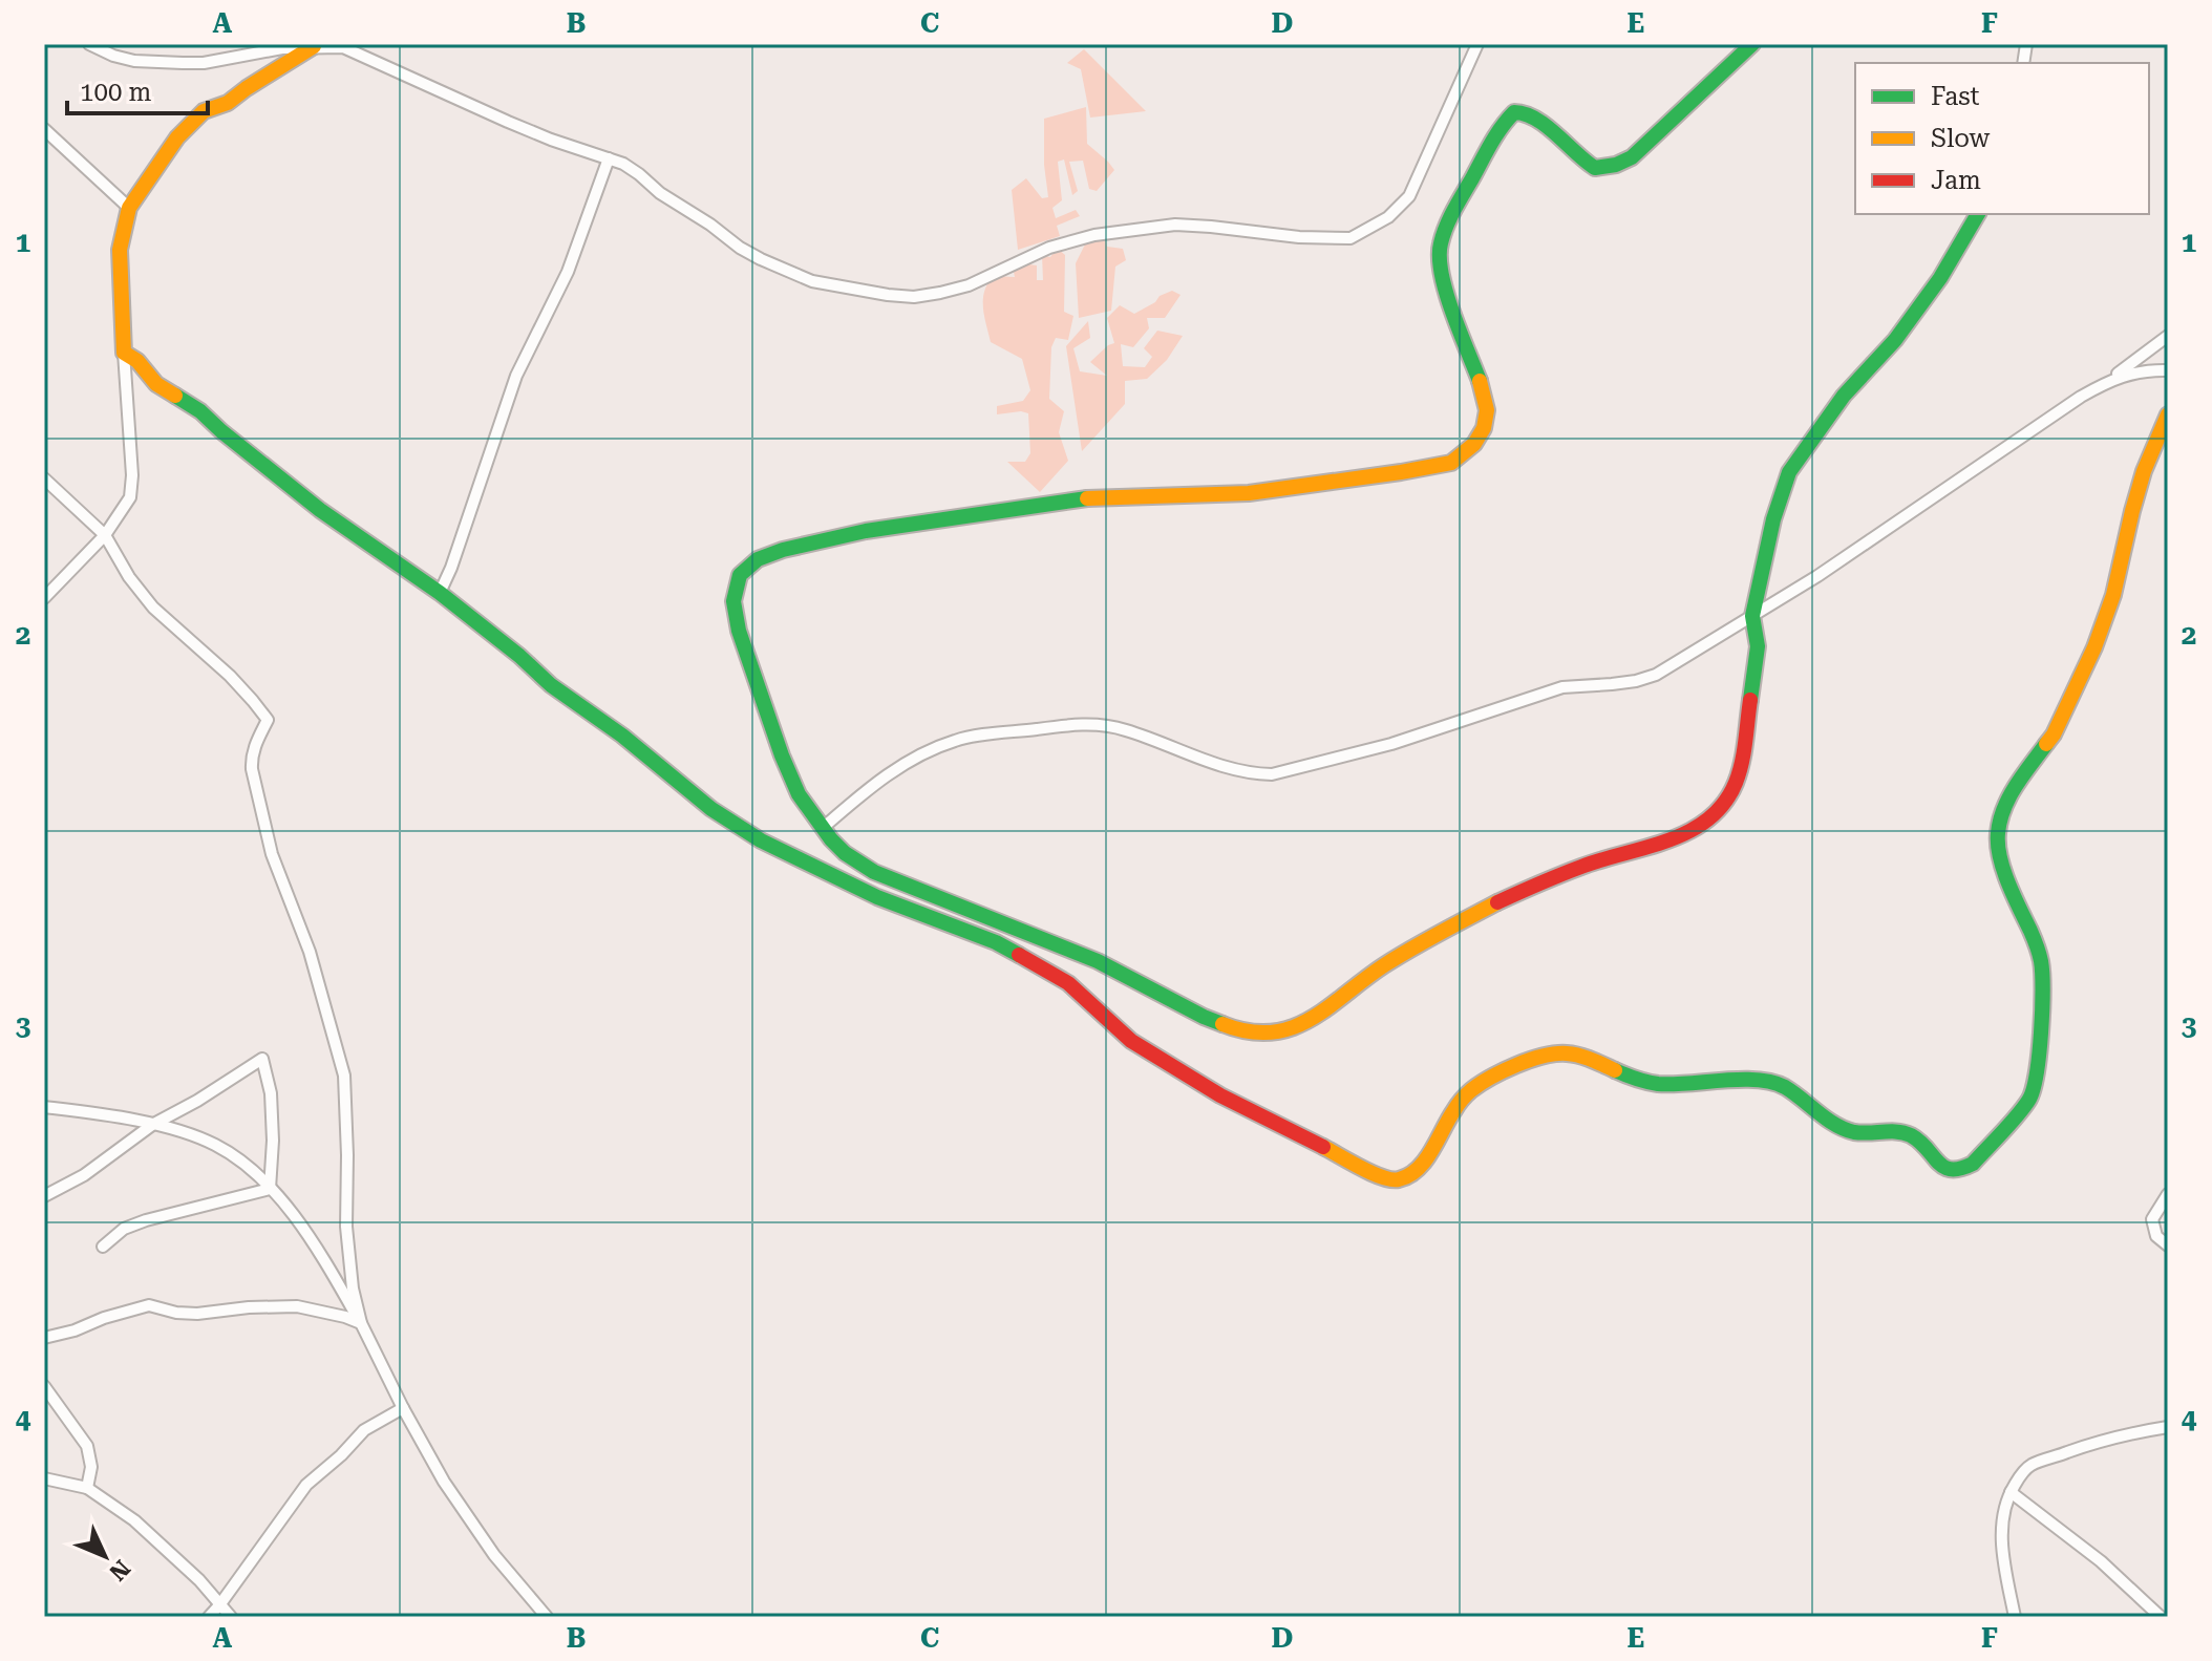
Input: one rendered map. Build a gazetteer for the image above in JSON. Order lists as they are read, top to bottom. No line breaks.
{"legend":["Fast","Slow","Jam"],"scale_bar":"100 m","north":"bottom right","grid":{"columns":["A","B","C","D","E","F"],"rows":["1","2","3","4"]}}
